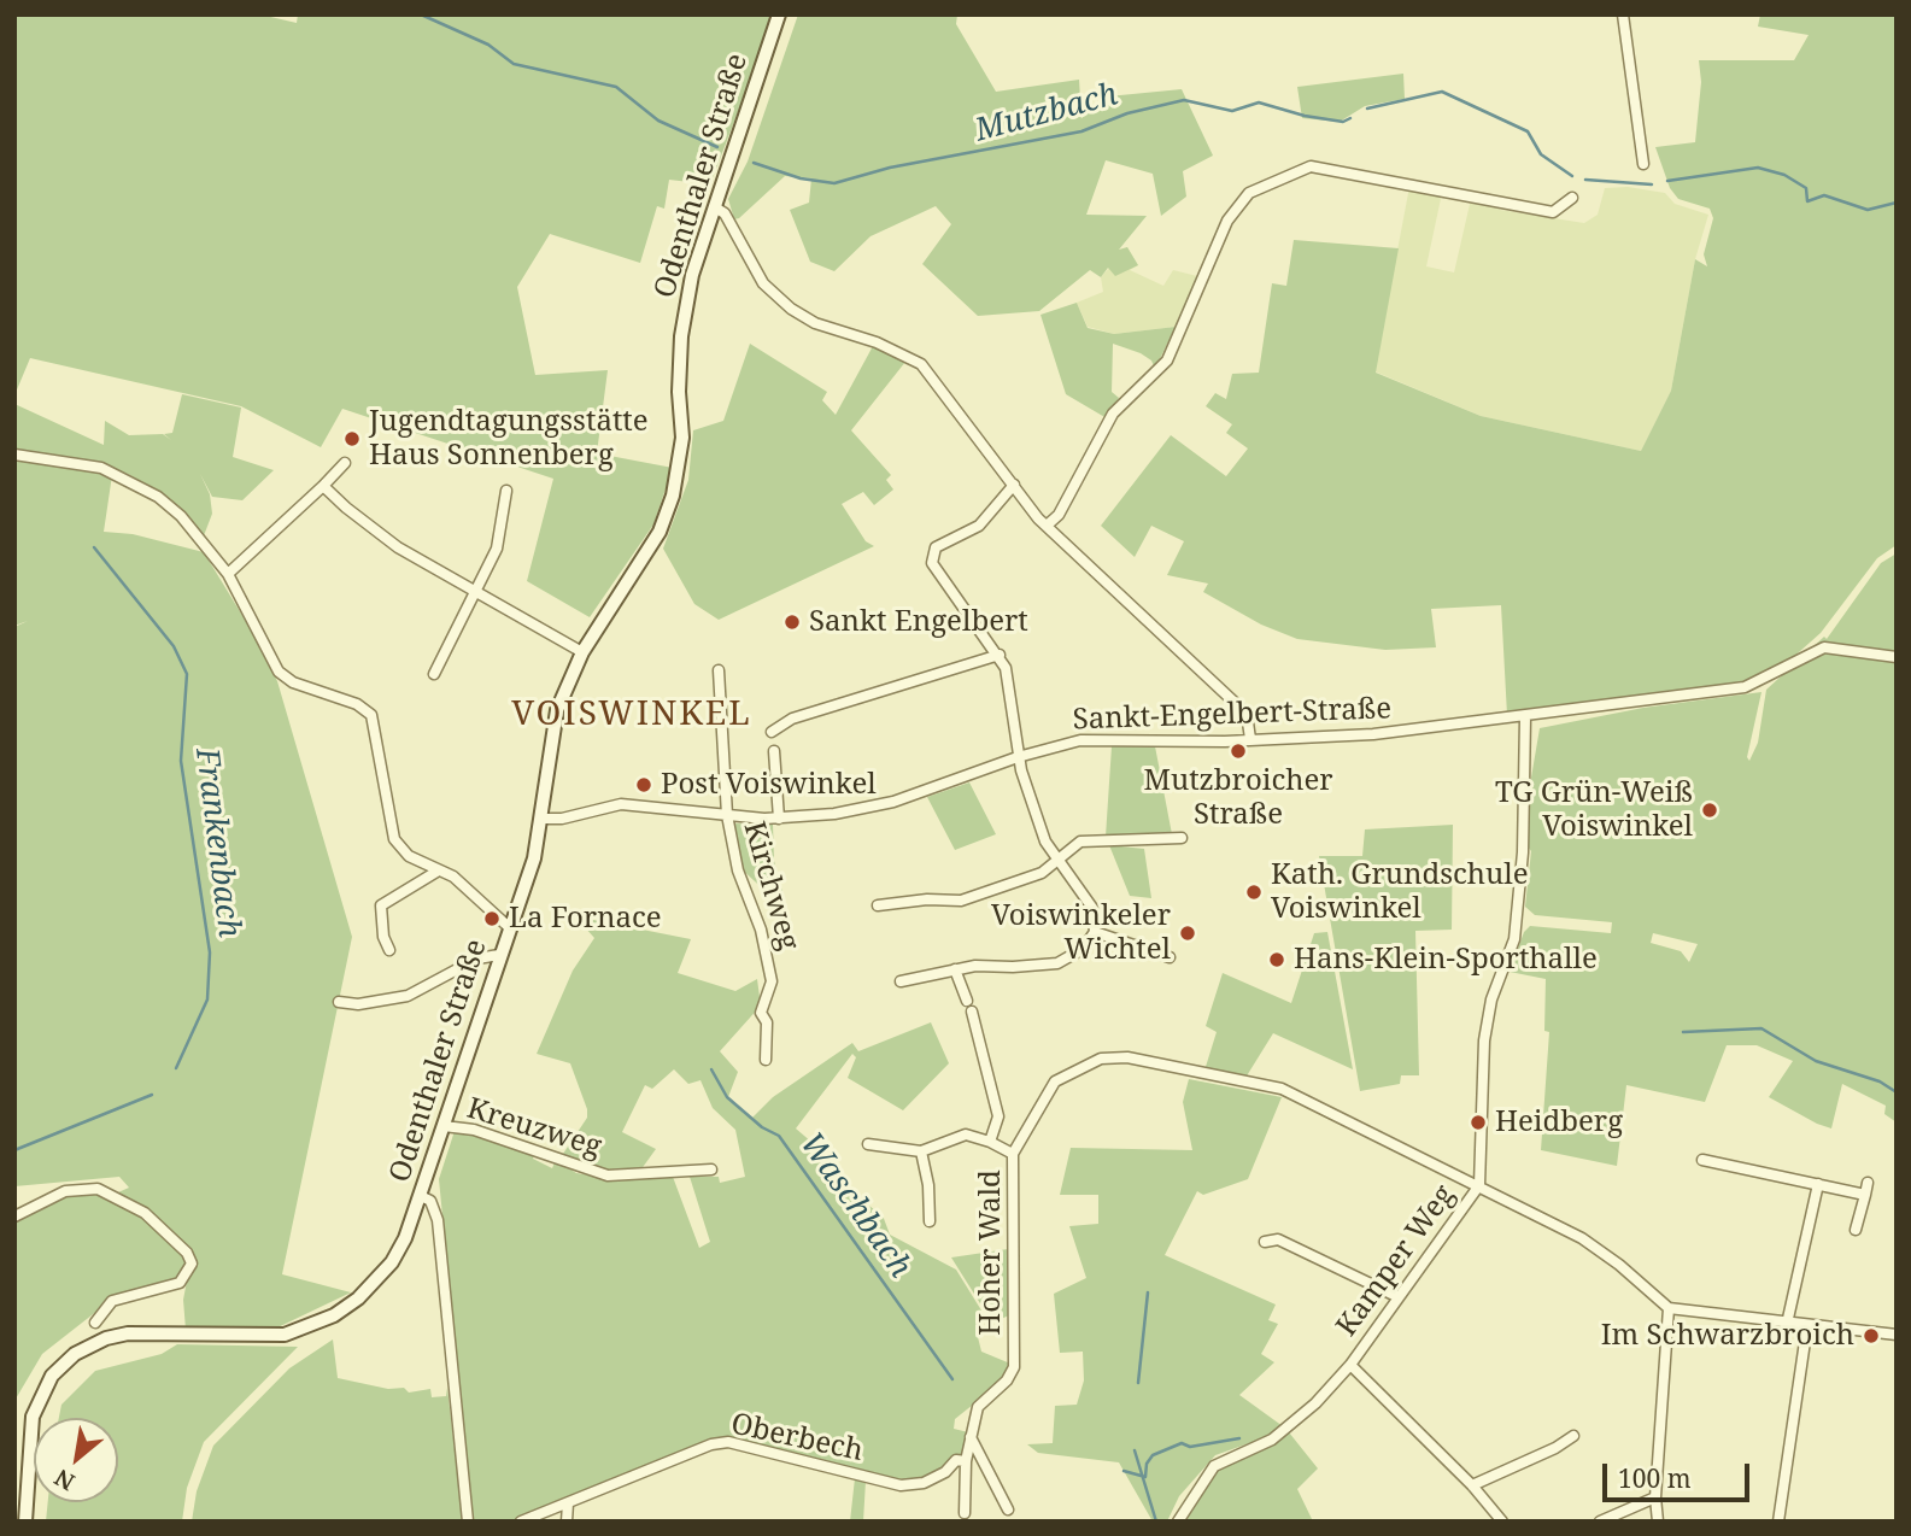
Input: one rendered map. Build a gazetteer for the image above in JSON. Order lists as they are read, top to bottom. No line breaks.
{"streets":{"main road":["Odenthaler Straße"],"street":["Sankt-Engelbert-Straße","Kirchweg","Kreuzweg","Hoher Wald","Kamper Weg","Oberbech"]},"crossings":[["Odenthaler Straße","Sankt-Engelbert-Straße"],["Odenthaler Straße","Kreuzweg"],["Sankt-Engelbert-Straße","Kirchweg"],["Hoher Wald","Kamper Weg"]],"districts":["VOISWINKEL"],"water":["Mutzbach","Frankenbach","Waschbach"],"places":["Jugendtagungsstätte Haus Sonnenberg","Sankt Engelbert","Mutzbroicher Straße","Post Voiswinkel","TG Grün-Weiß Voiswinkel","Kath. Grundschule Voiswinkel","La Fornace","Voiswinkeler Wichtel","Hans-Klein-Sporthalle","Heidberg","Im Schwarzbroich"],"scale_bar":"100 m","north":"bottom left"}
